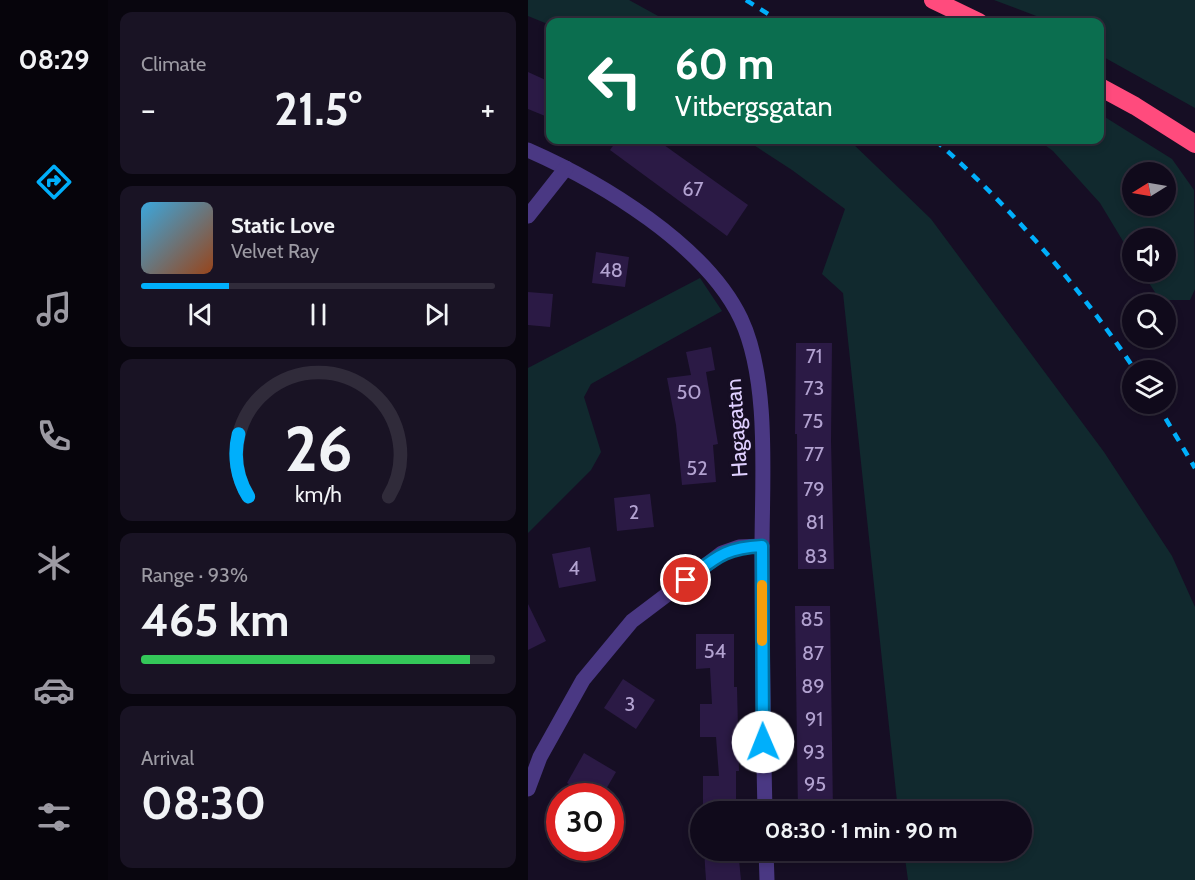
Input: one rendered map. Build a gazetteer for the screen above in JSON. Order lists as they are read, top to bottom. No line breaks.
{"streets":{"street":["Hagagatan"]},"house_numbers":["67","48","71","73","50","75","77","52","79","2","81","83","4","85","54","87","89","3","91","93","95"],"north":"left","page":{"tabs":"08:29","tile":["Climate",["Range · 93%","465 km"],["Arrival","08:30"]],"turn":["60 m","Vitbergsgatan"],"heat":["−","21.5°","+"],"song":["Static Love","Velvet Ray"],"limit":"30","trip":"08:30 · 1 min · 90 m","gauge":["26","km/h"]}}
